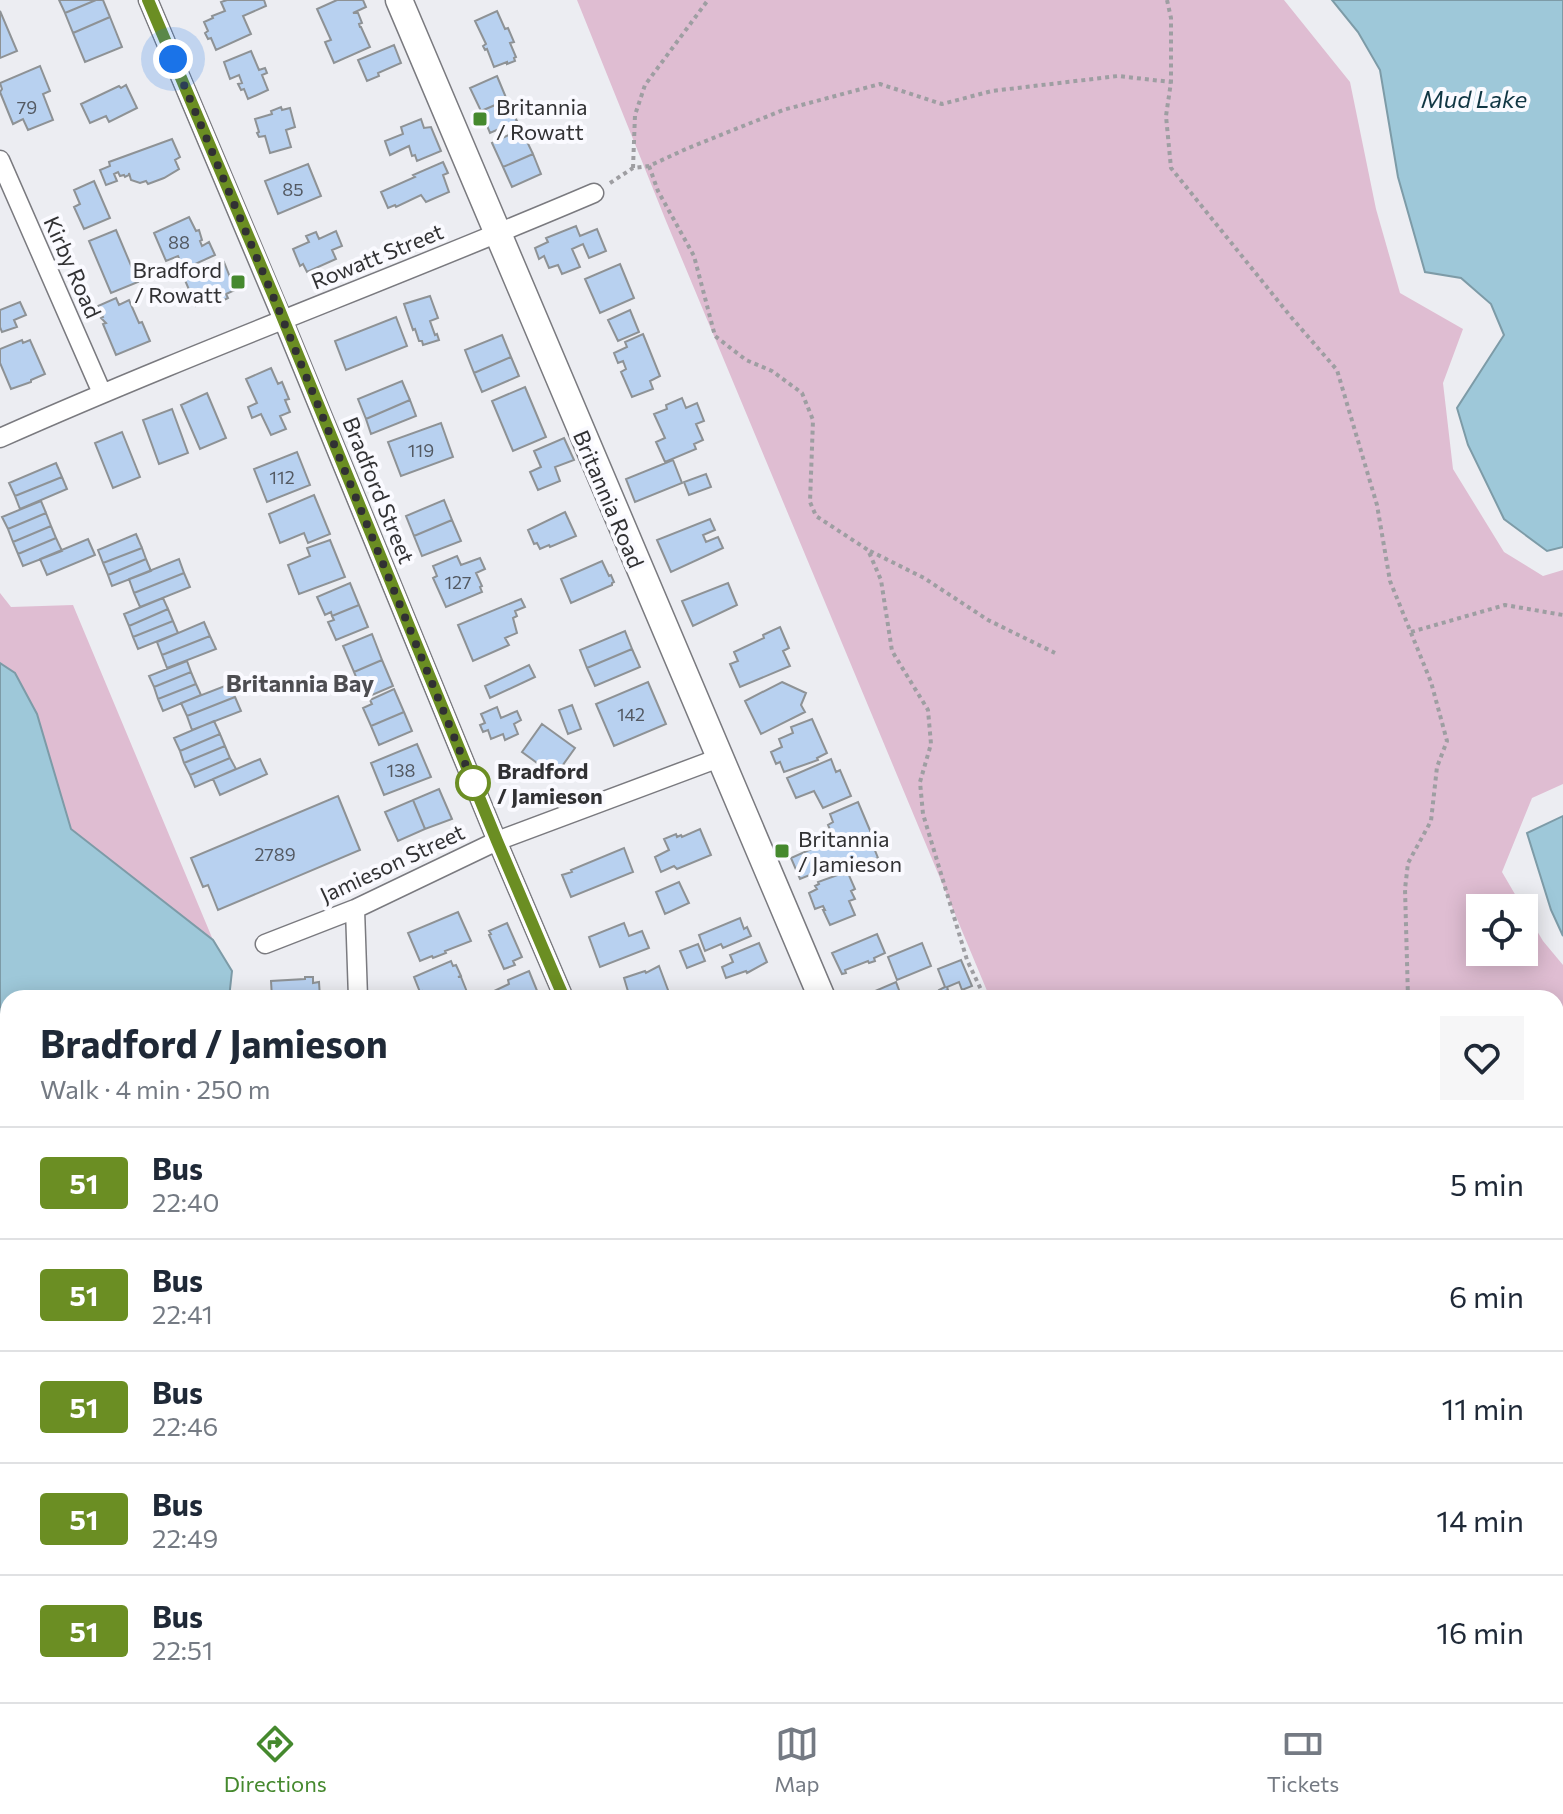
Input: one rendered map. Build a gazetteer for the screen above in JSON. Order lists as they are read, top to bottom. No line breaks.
{"streets":{"street":["Rowatt Street","Kirby Road","Bradford Street","Britannia Road","Jamieson Street"]},"crossings":[["Rowatt Street","Kirby Road"],["Rowatt Street","Bradford Street"],["Rowatt Street","Britannia Road"],["Bradford Street","Jamieson Street"],["Britannia Road","Jamieson Street"]],"districts":["Britannia Bay"],"water":["Mud Lake"],"places":{"transit":["Britannia / Rowatt","Bradford / Rowatt","Britannia / Jamieson"],"other":["Bradford / Jamieson"]},"lines":["bus line 51"],"house_numbers":["79","85","88","119","112","127","142","138","2789"],"page":{"heading":["Bradford / Jamieson","Walk · 4 min · 250 m"],"list":[{"mark":"51","name":"Bus","note":"22:40","value":"5 min"},{"mark":"51","name":"Bus","note":"22:41","value":"6 min"},{"mark":"51","name":"Bus","note":"22:46","value":"11 min"},{"mark":"51","name":"Bus","note":"22:49","value":"14 min"},{"mark":"51","name":"Bus","note":"22:51","value":"16 min"}],"tabs":["Directions","Map","Tickets"]}}
